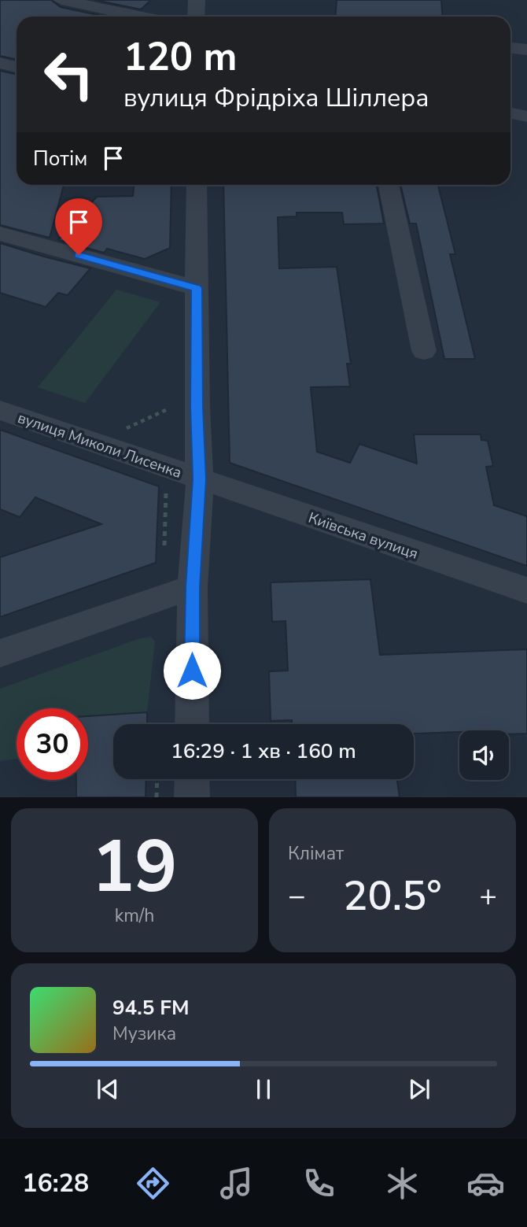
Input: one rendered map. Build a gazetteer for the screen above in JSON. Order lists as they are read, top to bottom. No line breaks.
{"streets":{"street":["вулиця Миколи Лисенка","Київська вулиця"]},"crossings":[["вулиця Миколи Лисенка","Київська вулиця"]],"page":{"turn":["120 m","вулиця Фрідріха Шіллера"],"then":"Потім","limit":"30","trip":"16:29 · 1 хв · 160 m","tile":[["19","km/h"],"Клімат"],"heat":["−","20.5°","+"],"song":["94.5 FM","Музика"],"tabs":"16:28"}}
